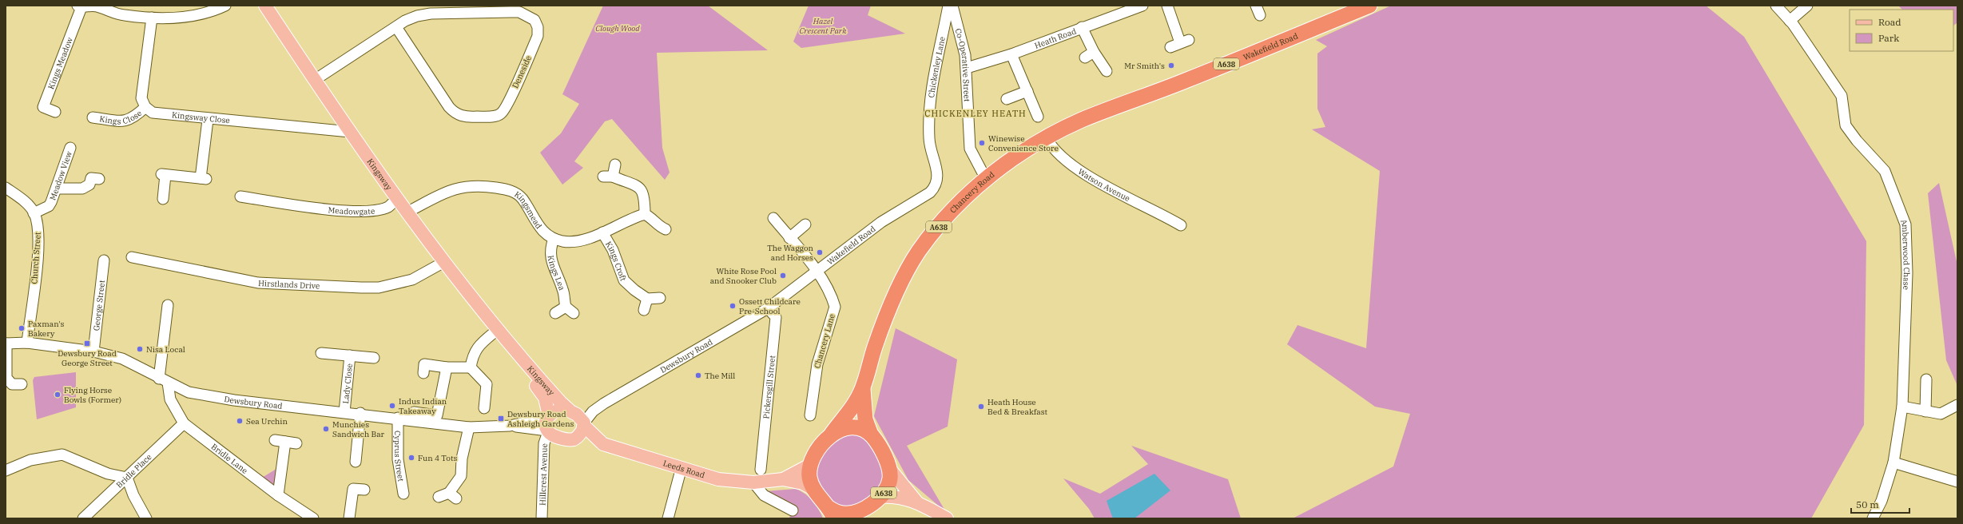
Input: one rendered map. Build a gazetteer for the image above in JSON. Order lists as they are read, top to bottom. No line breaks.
{"streets":{"highway":["Wakefield Road","A638","Chancery Road"],"main road":["Kingsway","Leeds Road"],"street":["Heath Road","Kings Meadow","Co-Operative Street","Chickenley Lane","Deneside","Kings Close","Kingsway Close","Meadow View","Watson Avenue","Meadowgate","Kingsmead","Amberwood Chase","Church Street","Kings Croft","Kings Lea","Hirstlands Drive","George Street","Chancery Lane","Dewsbury Road","Lady Close","Pickersgill Street","Cyprus Street","Bridle Lane","Bridle Place","Hillcrest Avenue"]},"crossings":[["Heath Road","Co-Operative Street"],["Wakefield Road","Chickenley Lane"],["Wakefield Road","Chancery Road"],["Wakefield Road","Chancery Lane"],["Wakefield Road","Dewsbury Road"],["Wakefield Road","Pickersgill Street"],["A638","Chancery Road"],["A638","Leeds Road"],["Co-Operative Street","Chancery Road"],["Deneside","Kingsway"],["Kings Close","Kingsway Close"],["Kingsway Close","Kingsway"],["Kingsway","Meadowgate"],["Kingsway","Kingsmead"],["Kingsway","Hirstlands Drive"],["Kingsway","Dewsbury Road"],["Kingsway","Leeds Road"],["Kingsway","Hillcrest Avenue"],["Meadow View","Church Street"],["Watson Avenue","Chancery Road"],["Chancery Road","Leeds Road"],["Kingsmead","Kings Croft"],["Kingsmead","Kings Lea"],["Church Street","Dewsbury Road"],["George Street","Dewsbury Road"],["Dewsbury Road","Lady Close"],["Dewsbury Road","Pickersgill Street"],["Dewsbury Road","Cyprus Street"],["Dewsbury Road","Bridle Lane"],["Dewsbury Road","Leeds Road"],["Dewsbury Road","Hillcrest Avenue"],["Bridle Lane","Bridle Place"],["Leeds Road","Hillcrest Avenue"]],"districts":["CHICKENLEY HEATH"],"parks":["Hazel Crescent Park","Clough Wood"],"places":{"other":["Mr Smith's","Winewise Convenience Store","The Waggon and Horses","White Rose Pool and Snooker Club","Ossett Childcare Pre-School","Paxman's Bakery","Nisa Local","The Mill","Flying Horse Bowls (Former)","Indus Indian Takeaway","Heath House Bed & Breakfast","Sea Urchin","Munchies Sandwich Bar","Fun 4 Tots"],"transit":["Dewsbury Road George Street","Dewsbury Road Ashleigh Gardens"]},"legend":["Road","Park"],"scale_bar":"50 m"}
